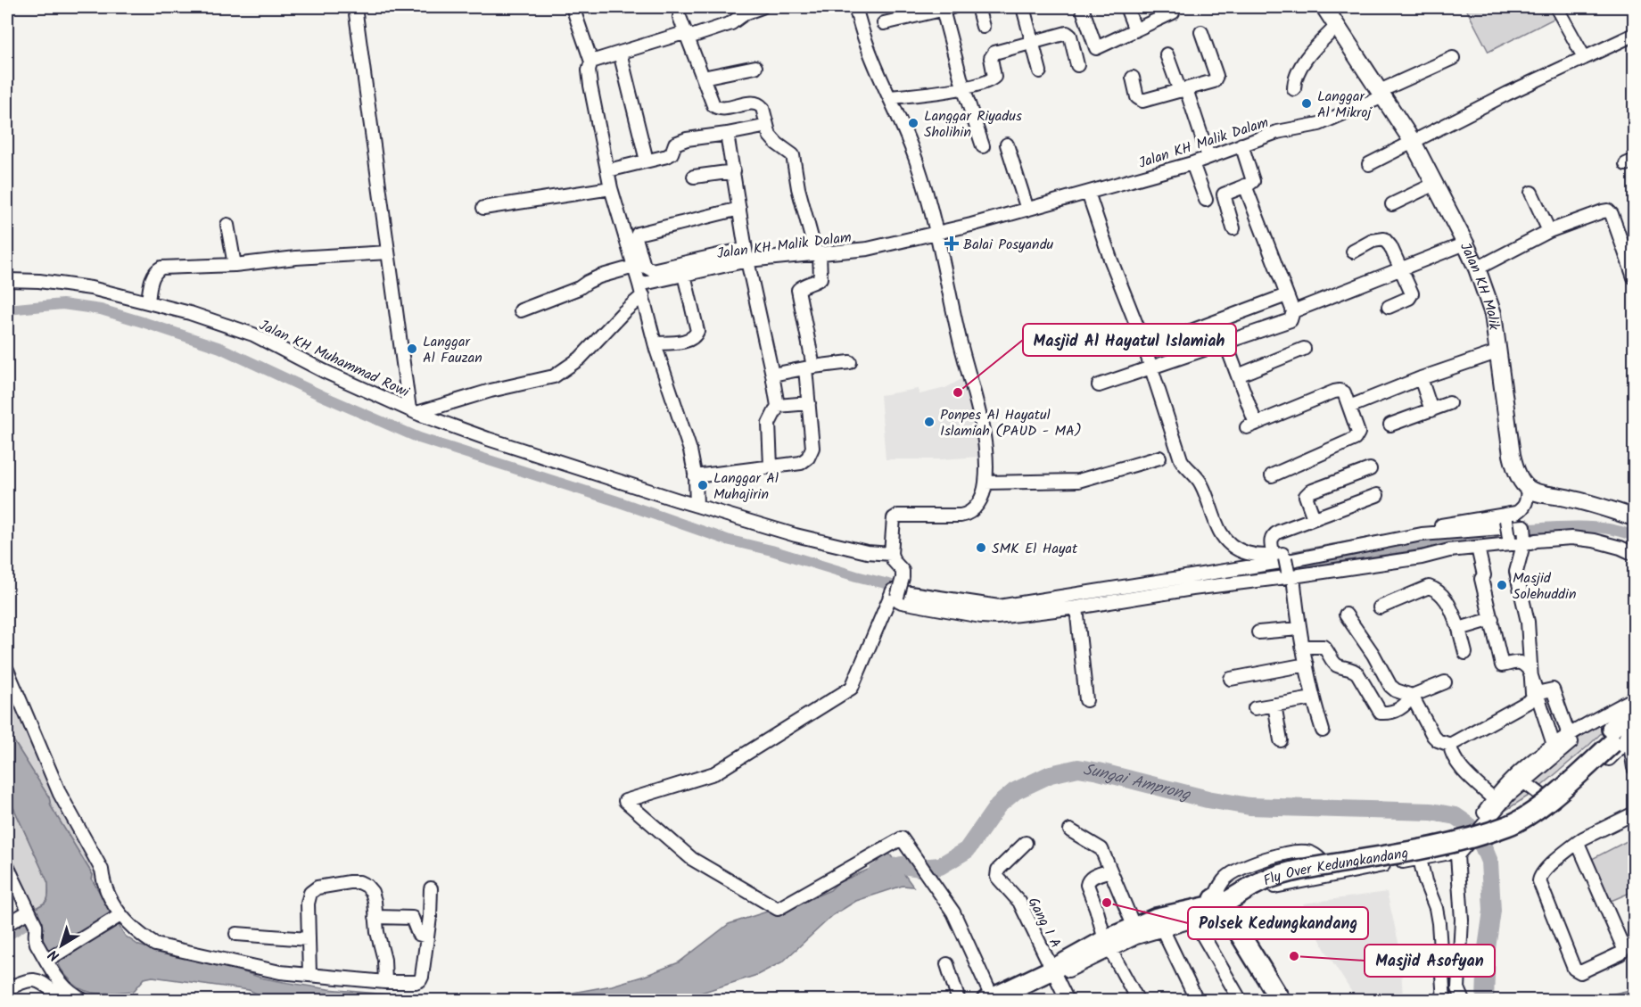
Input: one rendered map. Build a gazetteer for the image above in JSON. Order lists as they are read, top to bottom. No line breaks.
{"streets":{"main road":["Fly Over Kedungkandang"],"street":["Jalan KH Malik Dalam","Jalan KH Malik","Jalan KH Muhammad Rowi","Gang I A"]},"crossings":[["Jalan KH Malik Dalam","Jalan KH Malik"],["Fly Over Kedungkandang","Gang I A"]],"water":["Sungai Amprong"],"places":{"other":["Langgar Al Mikroj","Langgar Riyadus Sholihin","Langgar Al Fauzan","Masjid Al Hayatul Islamiah","Ponpes Al Hayatul Islamiah (PAUD - MA)","Langgar Al Muhajirin","SMK El Hayat","Masjid Solehuddin","Polsek Kedungkandang","Masjid Asofyan"],"health":["Balai Posyandu"]},"north":"bottom left"}
